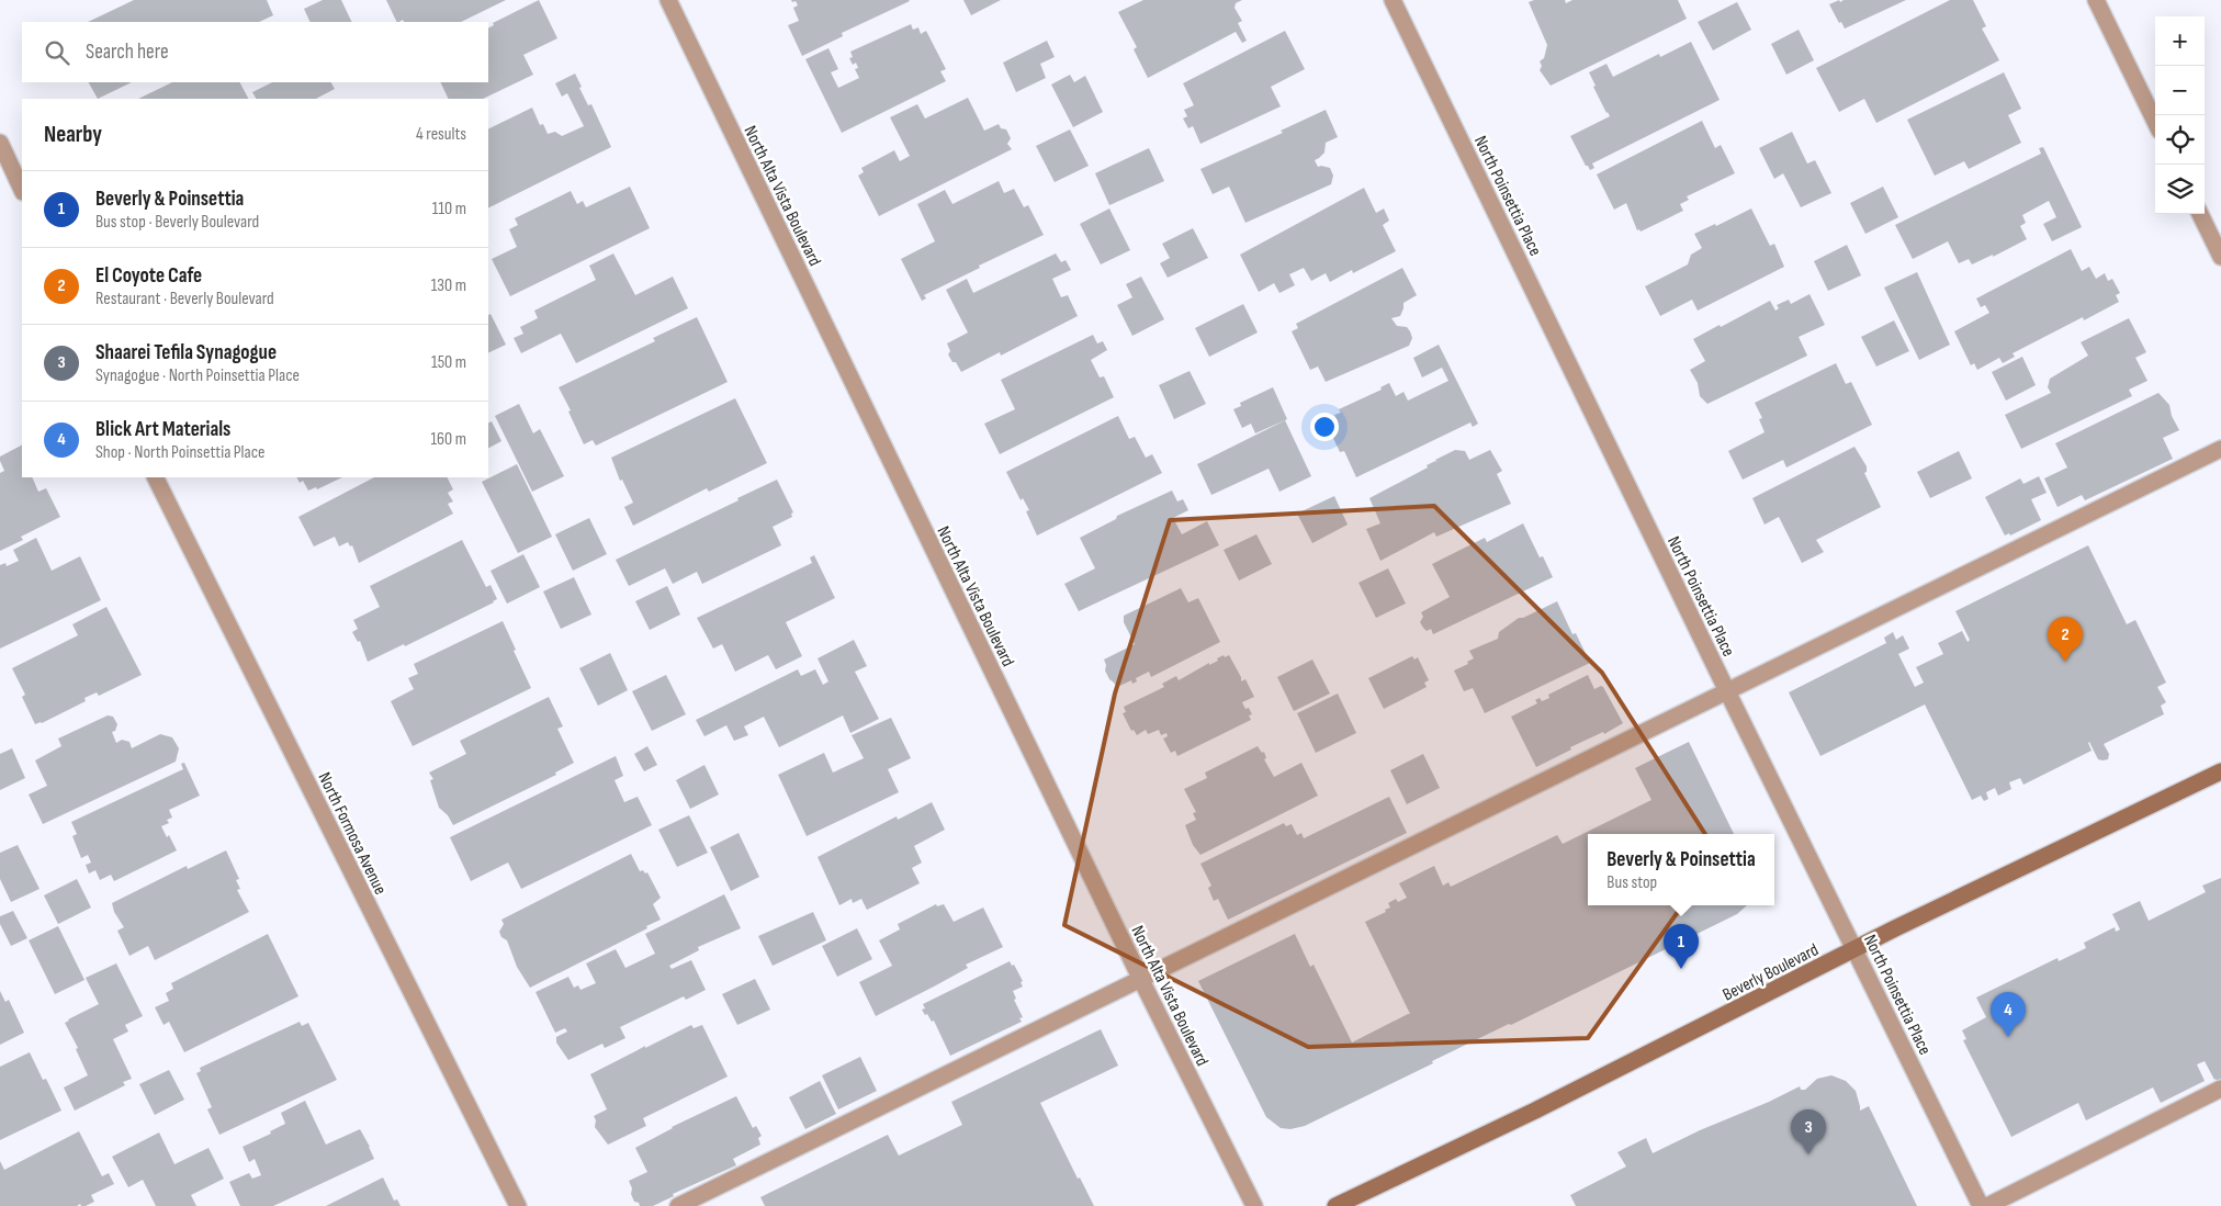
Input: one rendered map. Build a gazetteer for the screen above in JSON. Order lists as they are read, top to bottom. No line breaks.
{"streets":{"main road":["Beverly Boulevard"],"street":["North Alta Vista Boulevard","North Poinsettia Place","North Formosa Avenue"]},"crossings":[["North Poinsettia Place","Beverly Boulevard"]],"page":{"map_buttons":["+","−"],"search":"Search here","heading":["Nearby","4 results"],"list":[{"mark":"1","name":"Beverly & Poinsettia","note":"Bus stop · Beverly Boulevard","value":"110 m"},{"mark":"2","name":"El Coyote Cafe","note":"Restaurant · Beverly Boulevard","value":"130 m"},{"mark":"3","name":"Shaarei Tefila Synagogue","note":"Synagogue · North Poinsettia Place","value":"150 m"},{"mark":"4","name":"Blick Art Materials","note":"Shop · North Poinsettia Place","value":"160 m"}],"pins":["2","1","4","3"],"popup":["Beverly & Poinsettia","Bus stop"]}}
